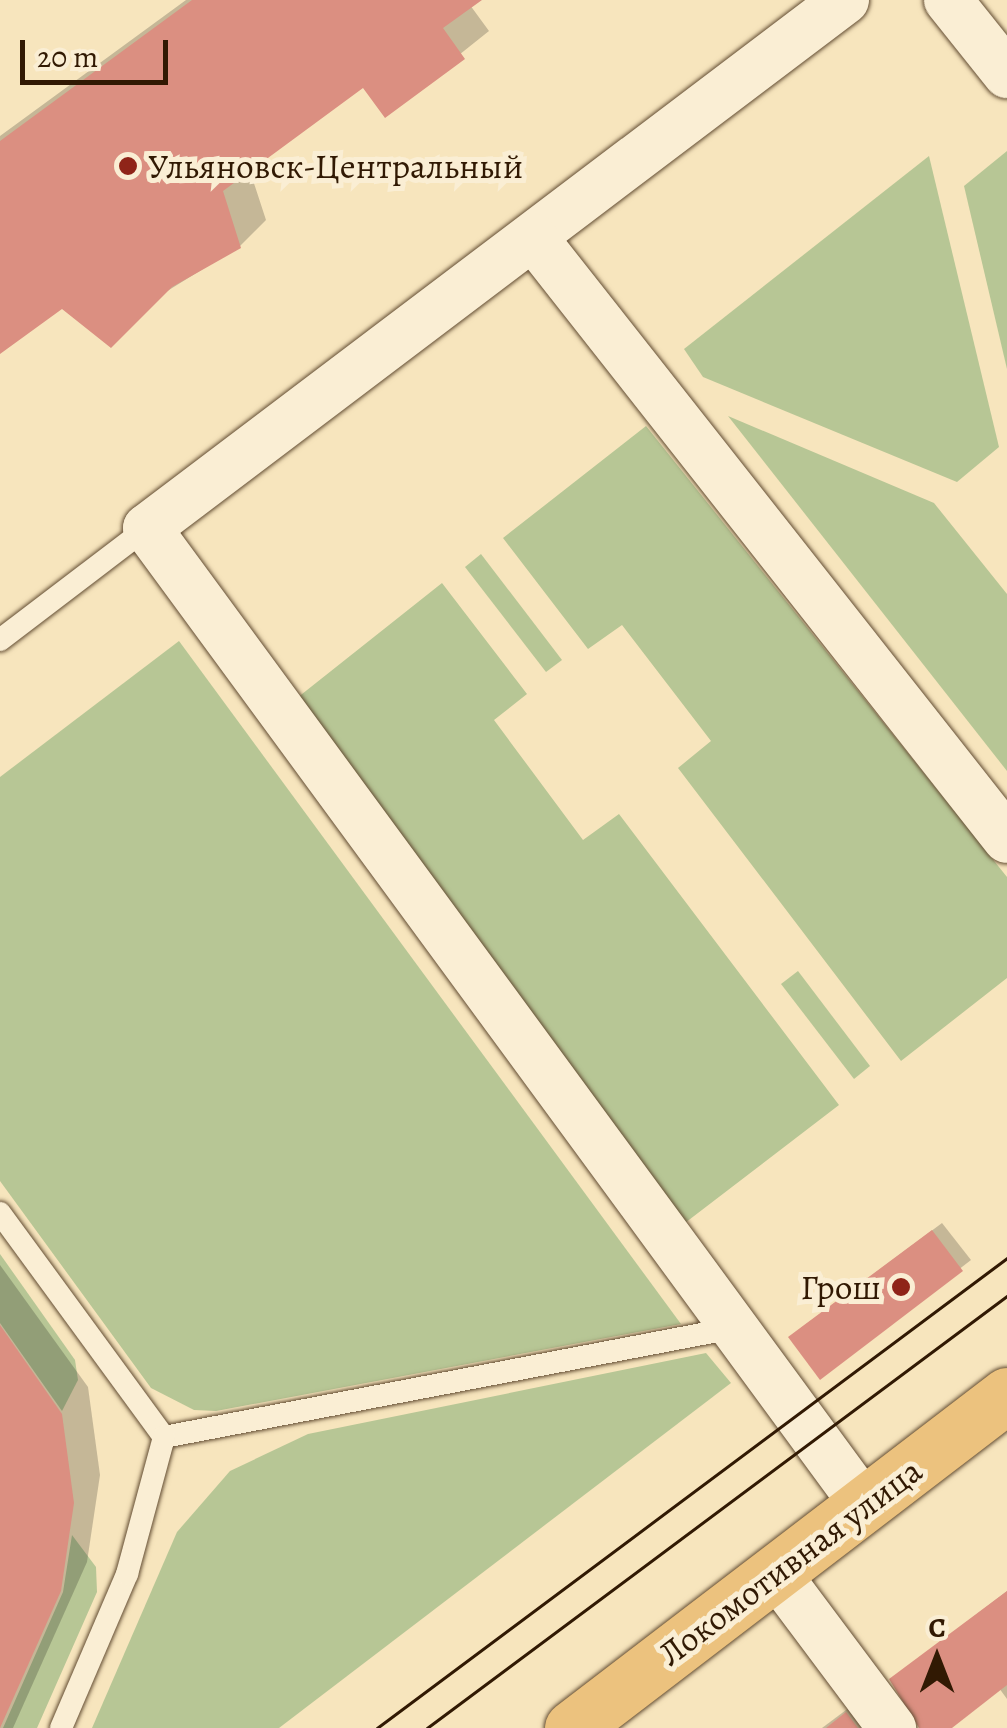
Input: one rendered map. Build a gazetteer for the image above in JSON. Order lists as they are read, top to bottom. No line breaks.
{"streets":{"main road":["Локомотивная улица"]},"places":["Ульяновск-Центральный","Грош"],"scale_bar":"20 m","north":"top"}
